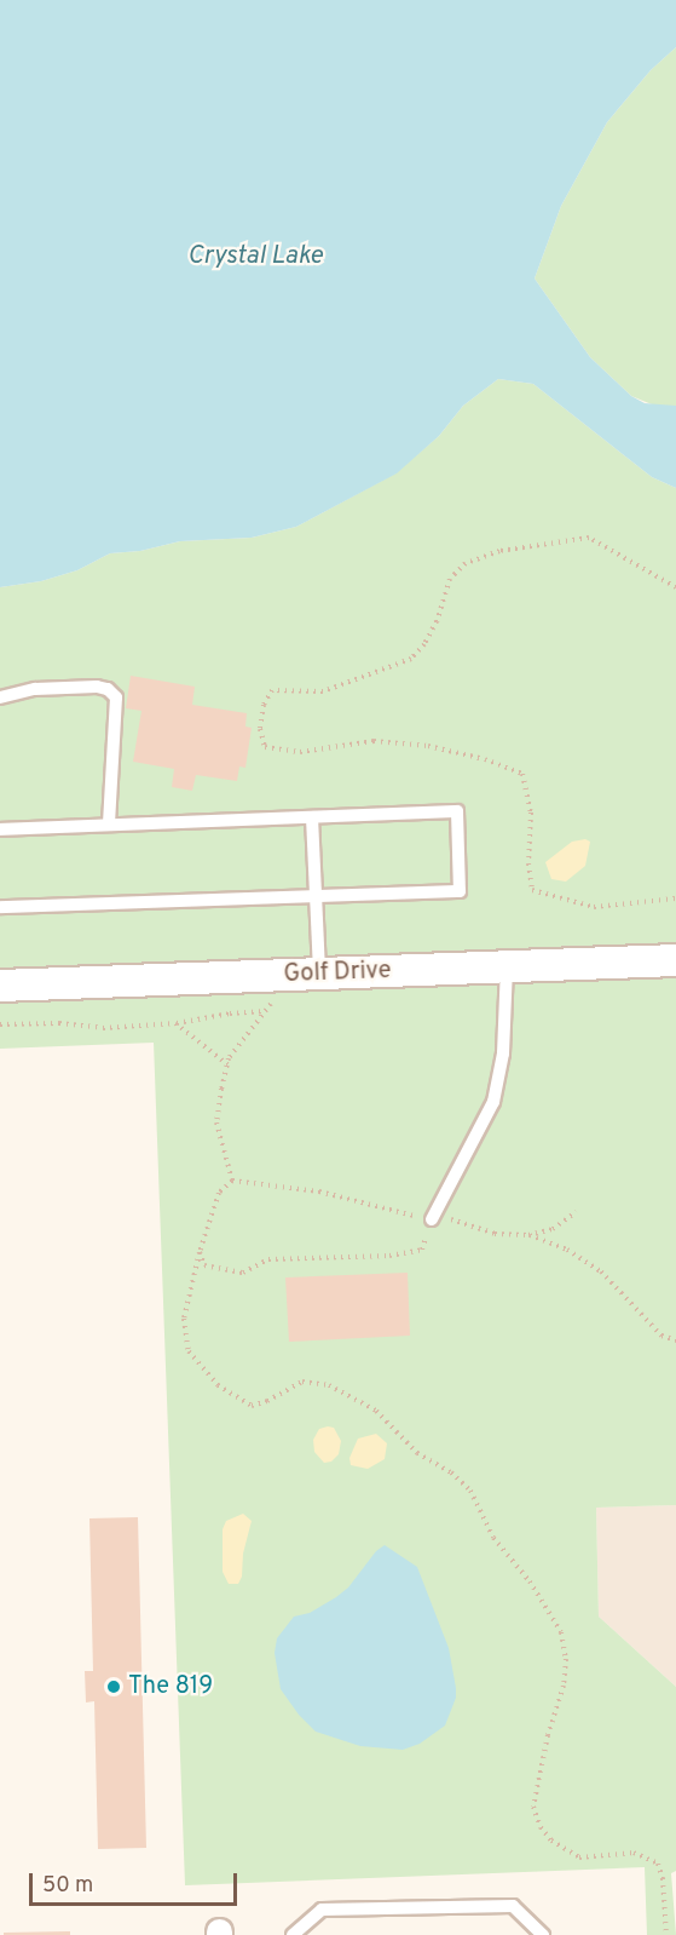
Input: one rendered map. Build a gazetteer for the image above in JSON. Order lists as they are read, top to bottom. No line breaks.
{"streets":{"street":["Golf Drive"]},"water":["Crystal Lake"],"places":["The 819"],"scale_bar":"50 m"}
